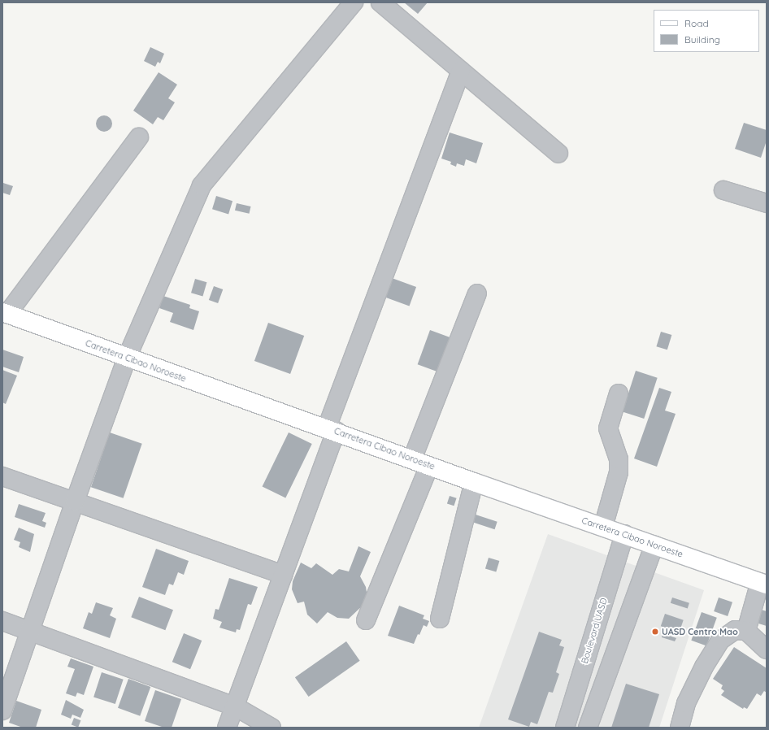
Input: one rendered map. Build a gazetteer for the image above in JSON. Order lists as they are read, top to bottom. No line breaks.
{"streets":{"main road":["Carretera Cibao Noroeste"],"street":["Boulevard UASD"]},"crossings":[["Carretera Cibao Noroeste","Boulevard UASD"]],"places":["UASD Centro Mao"],"legend":["Road","Building"]}
